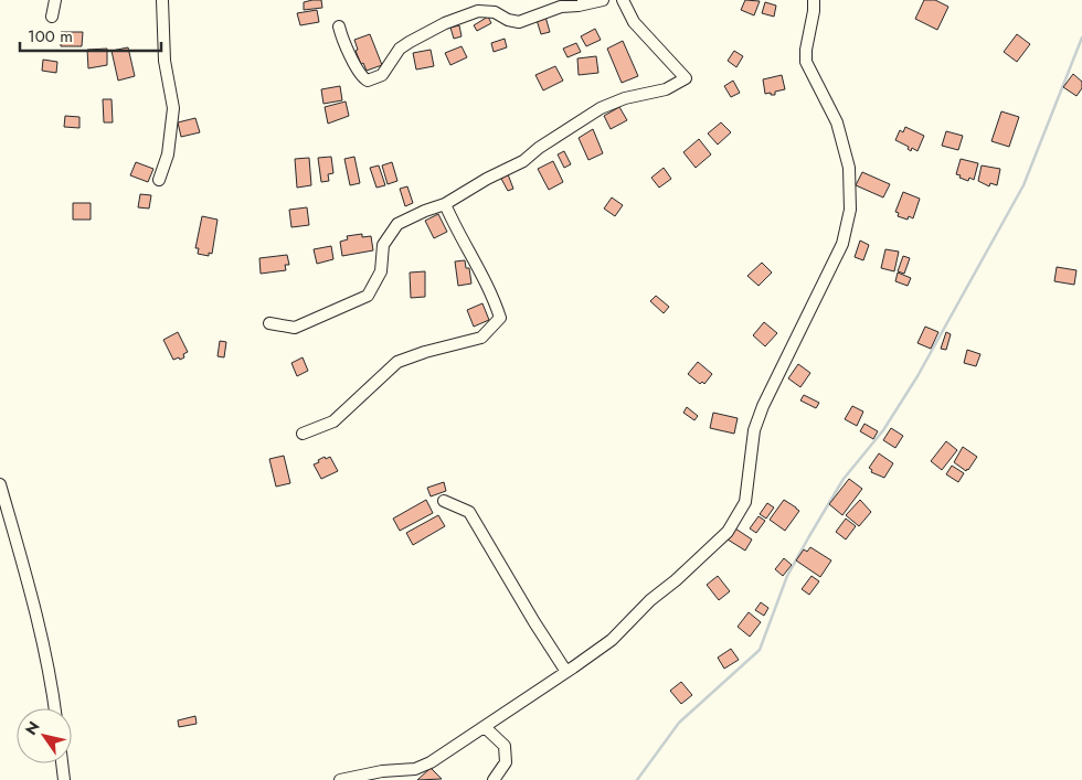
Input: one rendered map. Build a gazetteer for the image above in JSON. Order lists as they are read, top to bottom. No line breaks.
{"scale_bar":"100 m","north":"top left"}
